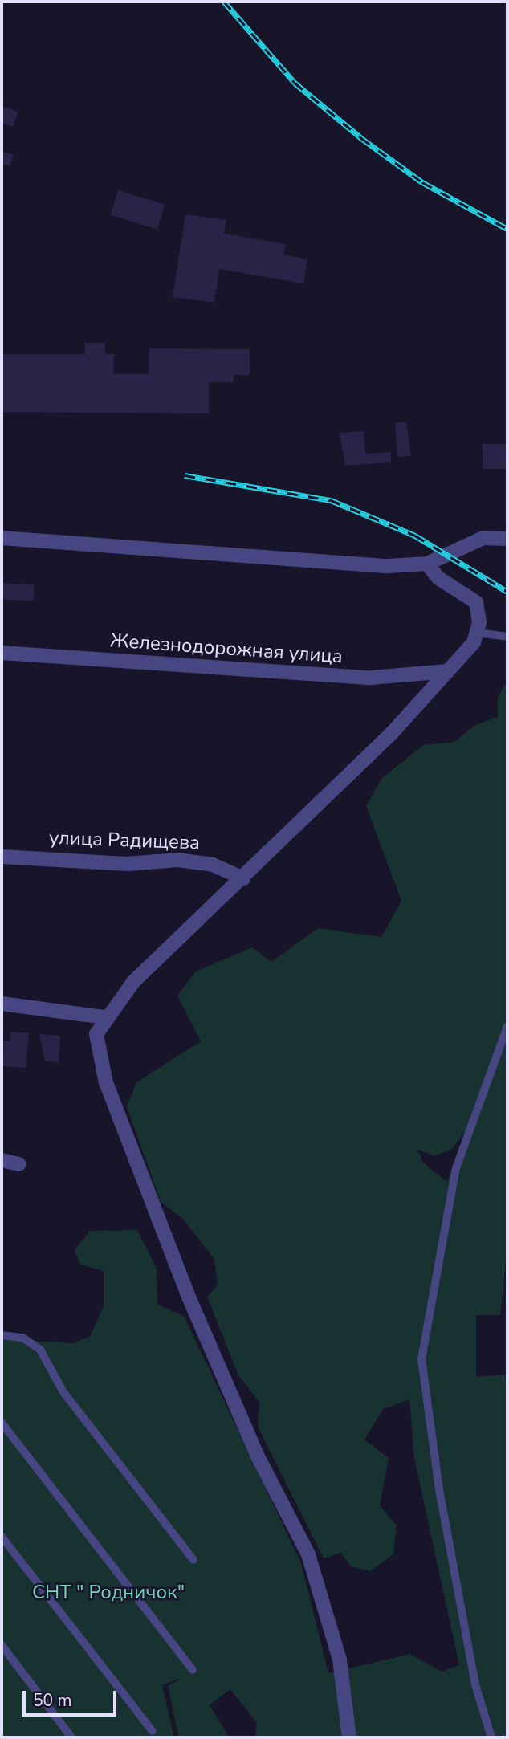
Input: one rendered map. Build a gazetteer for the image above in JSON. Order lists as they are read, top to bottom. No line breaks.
{"streets":{"street":["Железнодорожная улица","улица Радищева"]},"parks":["СНТ \" Родничок\""],"scale_bar":"50 m"}
